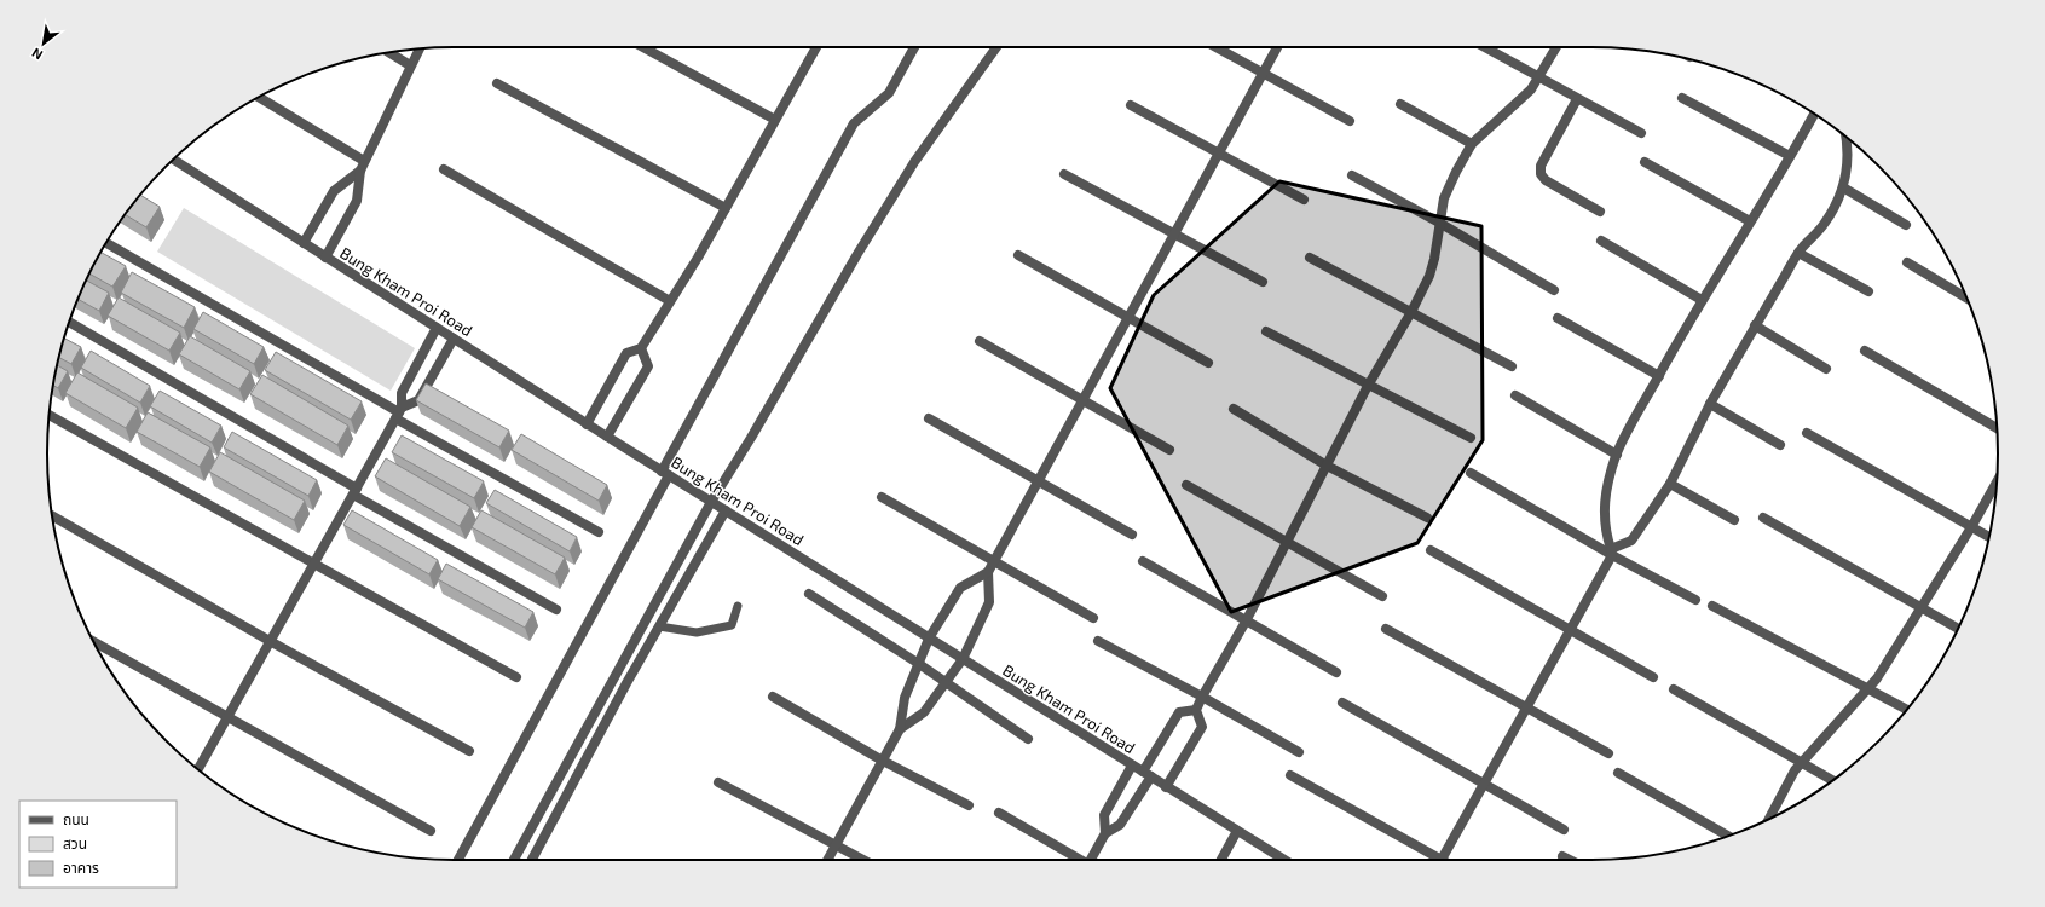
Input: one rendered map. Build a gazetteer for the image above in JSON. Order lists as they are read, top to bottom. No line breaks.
{"streets":{"street":["Bung Kham Proi Road"]},"legend":["ถนน","สวน","อาคาร"],"north":"bottom left"}
